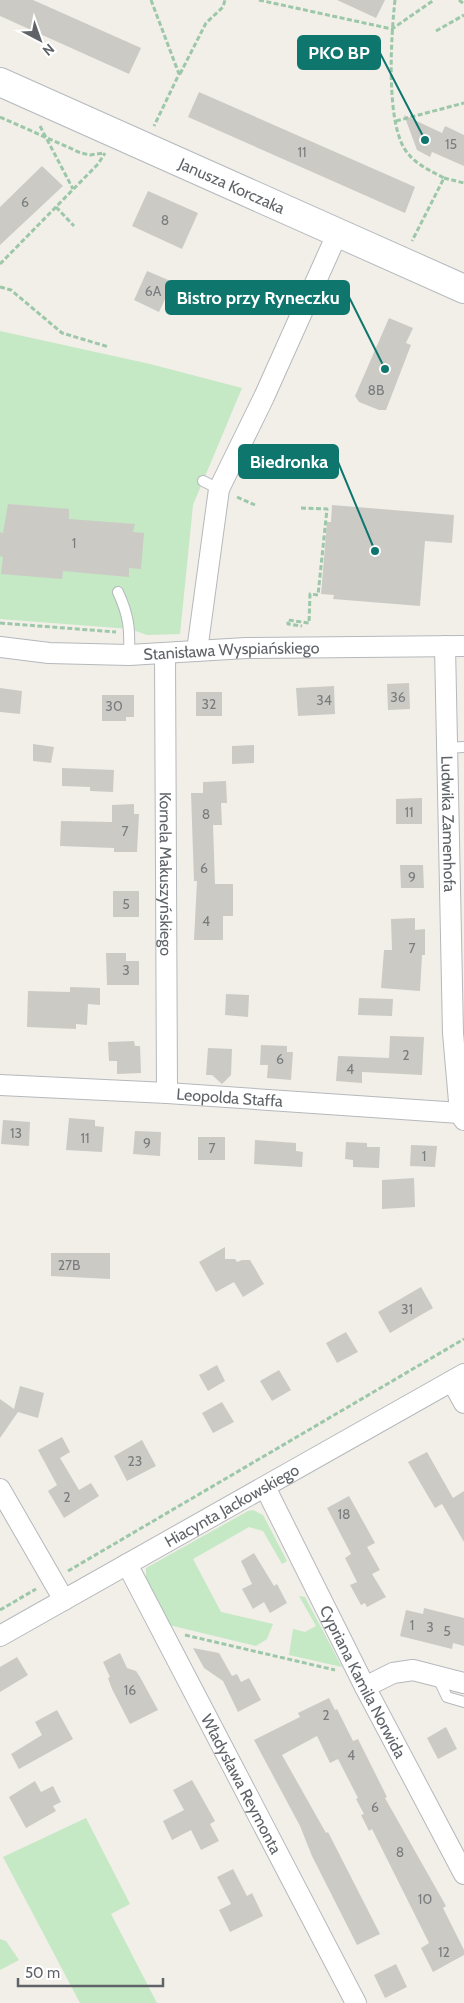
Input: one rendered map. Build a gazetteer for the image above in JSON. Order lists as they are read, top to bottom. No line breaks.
{"streets":{"street":["Janusza Korczaka","Stanisława Wyspiańskiego","Ludwika Zamenhofa","Kornela Makuszyńskiego","Leopolda Staffa","Hiacynta Jackowskiego","Cypriana Kamila Norwida","Władysława Reymonta"]},"crossings":[["Stanisława Wyspiańskiego","Ludwika Zamenhofa"],["Stanisława Wyspiańskiego","Kornela Makuszyńskiego"],["Ludwika Zamenhofa","Leopolda Staffa"],["Kornela Makuszyńskiego","Leopolda Staffa"],["Hiacynta Jackowskiego","Cypriana Kamila Norwida"],["Hiacynta Jackowskiego","Władysława Reymonta"]],"places":["PKO BP","Bistro przy Ryneczku","Biedronka"],"house_numbers":["15","11","6","8","6A","8B","1","36","34","32","30","11","8","7","6","9","5","4","7","3","2","6","4","13","11","9","7","1","27B","31","23","2","18","1","3","5","16","2","4","6","8","10","12"],"scale_bar":"50 m","north":"bottom right"}
